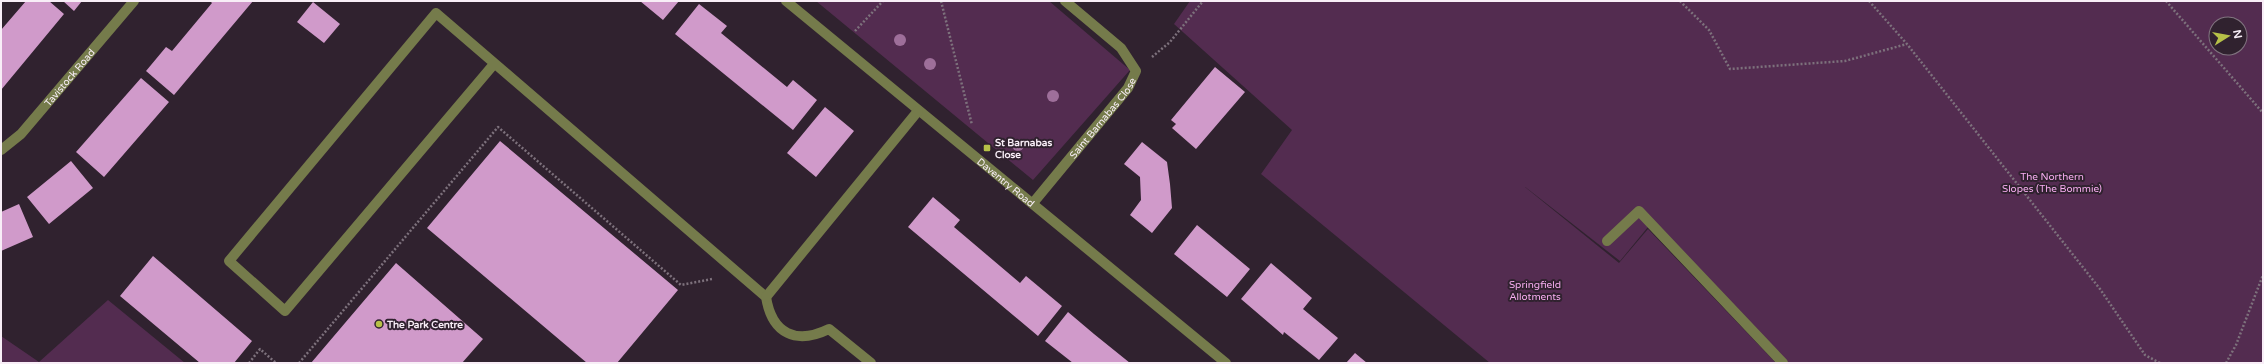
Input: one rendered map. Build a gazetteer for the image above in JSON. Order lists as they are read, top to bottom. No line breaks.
{"streets":{"street":["Tavistock Road","Saint Barnabas Close","Daventry Road"]},"crossings":[["Saint Barnabas Close","Daventry Road"]],"parks":["The Northern Slopes (The Bommie)","Springfield Allotments"],"places":{"transit":["St Barnabas Close"],"other":["The Park Centre"]},"north":"right"}
